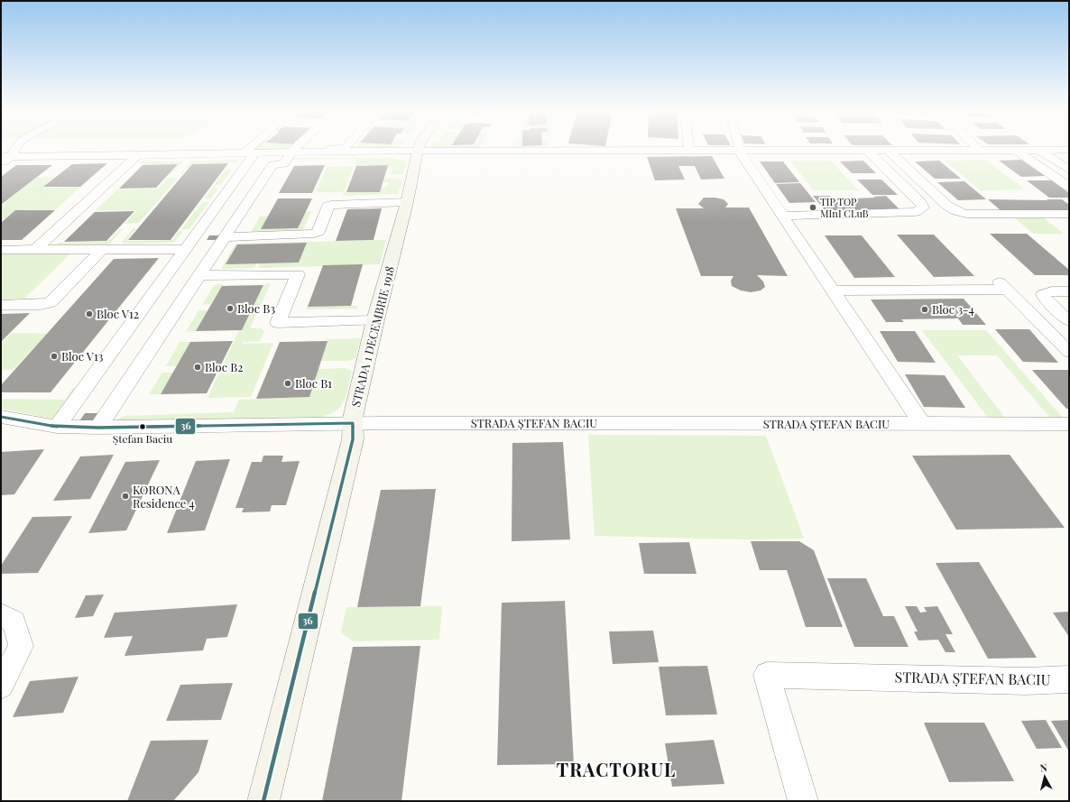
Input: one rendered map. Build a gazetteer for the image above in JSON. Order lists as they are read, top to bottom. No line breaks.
{"streets":{"street":["STRADA 1 DECEMBRIE 1918","STRADA ȘTEFAN BACIU"]},"crossings":[["STRADA 1 DECEMBRIE 1918","STRADA ȘTEFAN BACIU"]],"districts":["TRACTORUL"],"places":["TIP TOP MInI CLuB","Bloc B3","Bloc 3-4","Bloc V12","Bloc V13","Bloc B2","Bloc B1","Ștefan Baciu","KORONA Residence 4"],"lines":["transit line 36"],"north":"top"}
